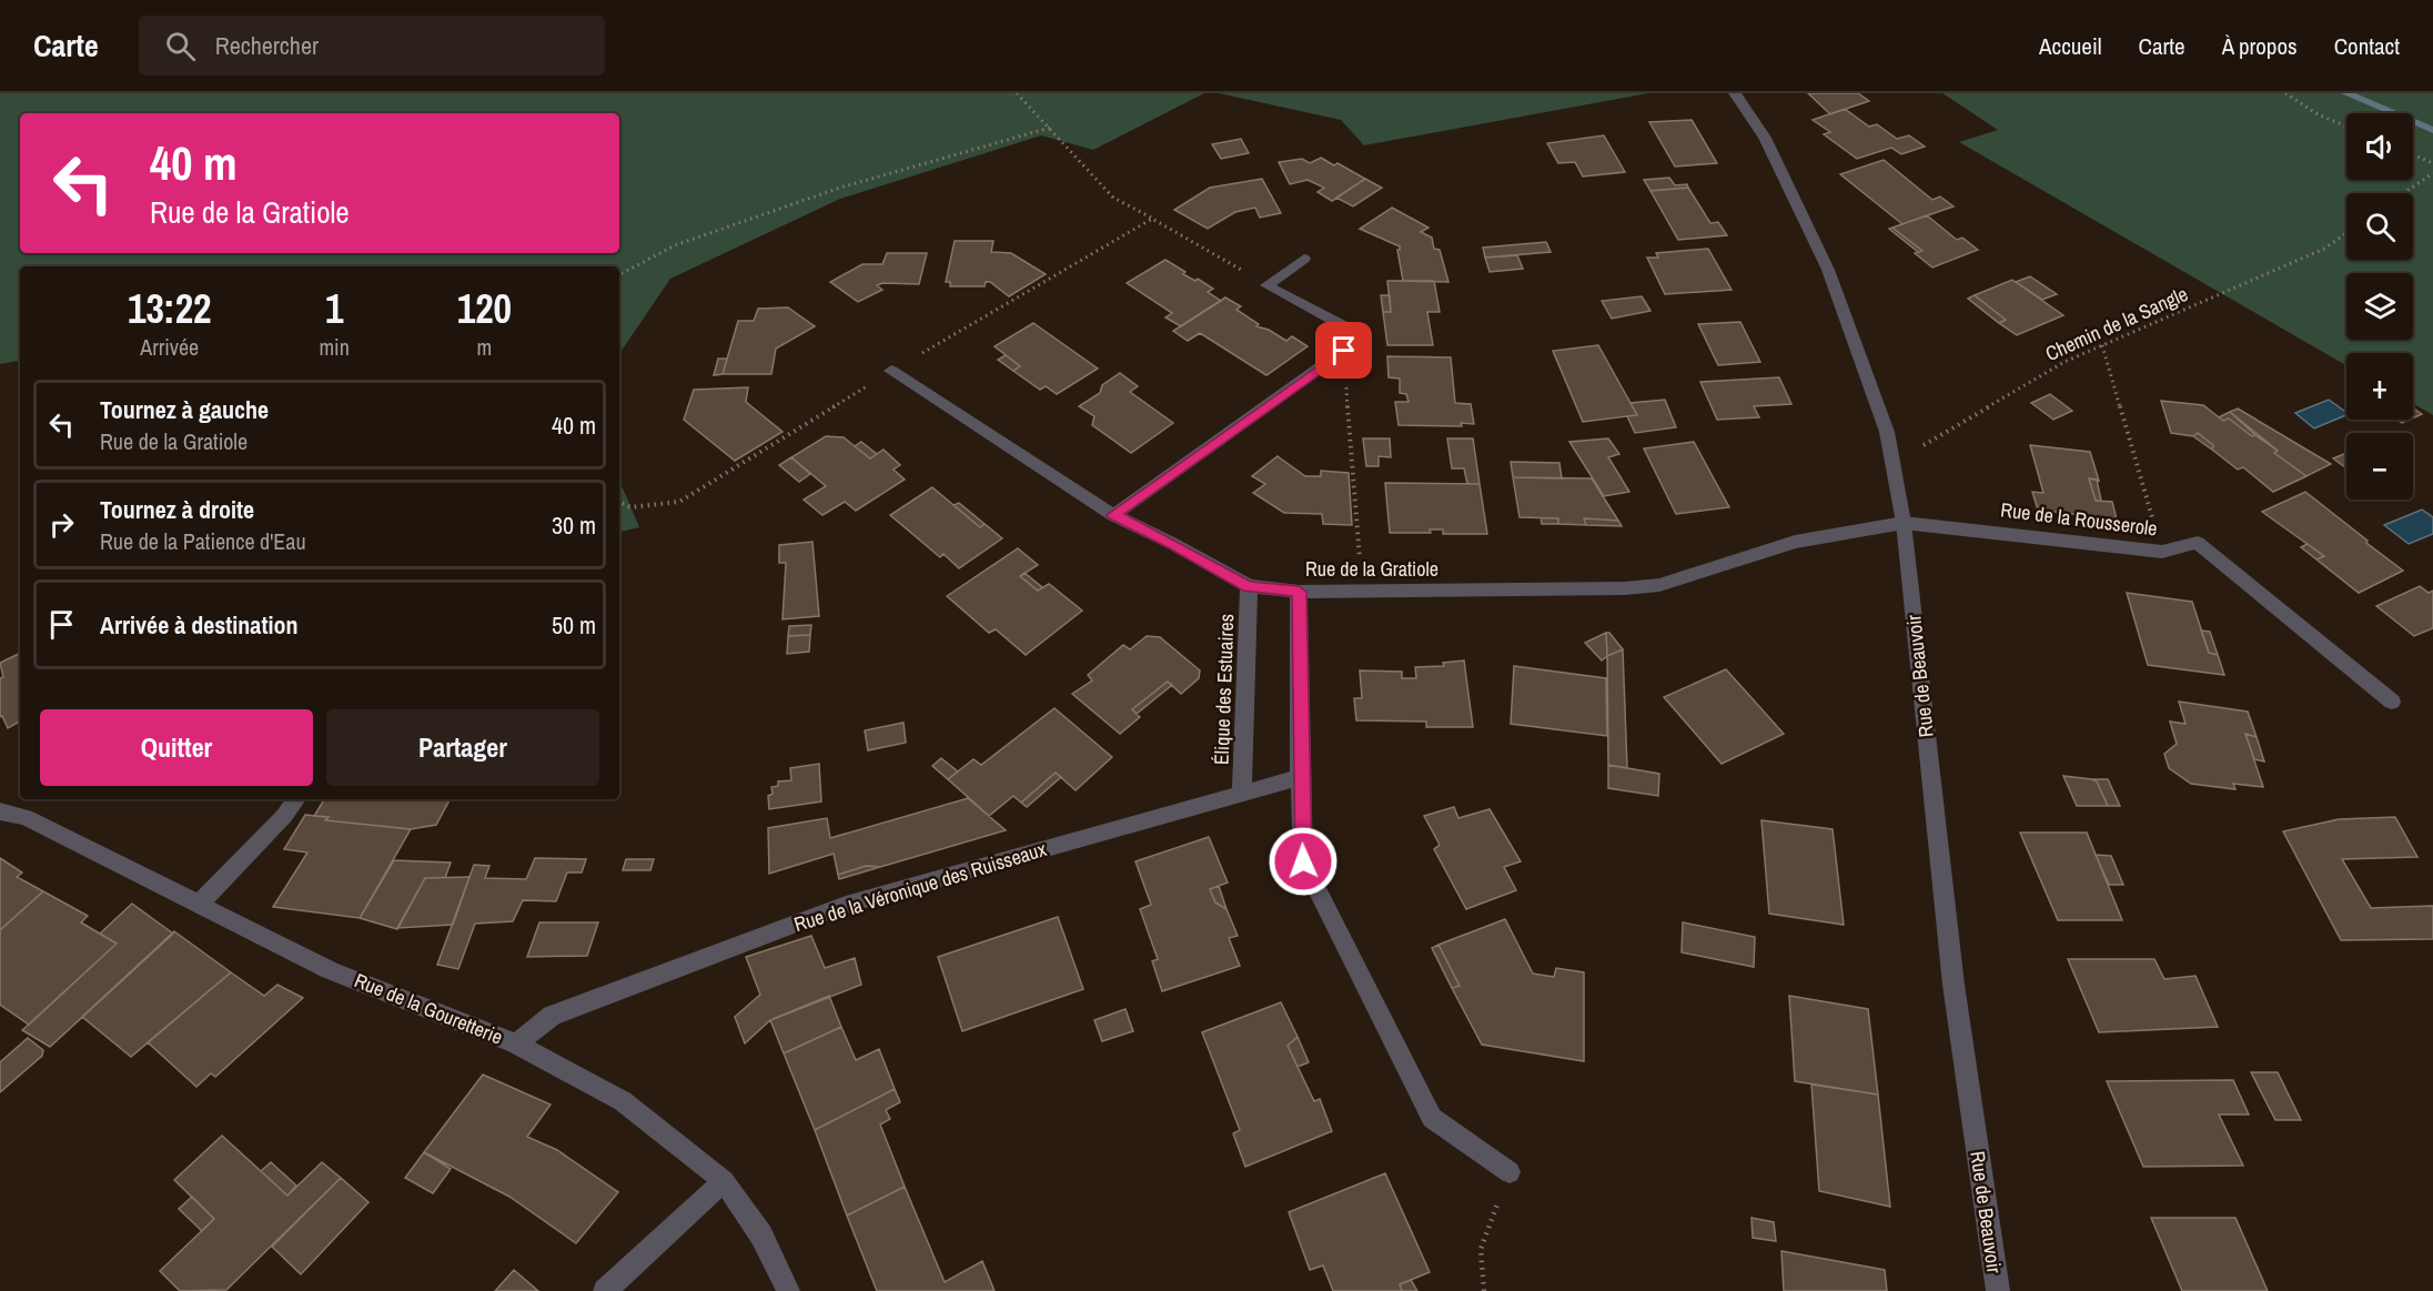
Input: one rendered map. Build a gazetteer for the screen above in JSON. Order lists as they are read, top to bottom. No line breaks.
{"streets":{"street":["Rue de la Rousserole","Rue de la Gratiole","Rue de Beauvoir","Élique des Estuaires","Rue de la Véronique des Ruisseaux","Rue de la Gouretterie"],"path":["Chemin de la Sangle"]},"crossings":[["Chemin de la Sangle","Rue de Beauvoir"],["Rue de la Rousserole","Rue de la Gratiole"],["Rue de la Rousserole","Rue de Beauvoir"],["Rue de la Gratiole","Rue de Beauvoir"],["Rue de la Gratiole","Élique des Estuaires"],["Élique des Estuaires","Rue de la Véronique des Ruisseaux"],["Rue de la Véronique des Ruisseaux","Rue de la Gouretterie"]],"page":{"header":"Carte","search":"Rechercher","nav":["Accueil","Carte","À propos","Contact"],"map_buttons":["+","−"],"turn":["40 m","Rue de la Gratiole"],"eta":["13:22","Arrivée","1","min","120","m"],"list":[{"name":"Tournez à gauche","note":"Rue de la Gratiole","value":"40 m"},{"name":"Tournez à droite","note":"Rue de la Patience d'Eau","value":"30 m"},{"name":"Arrivée à destination","value":"50 m"}],"buttons":["Quitter","Partager"]}}
